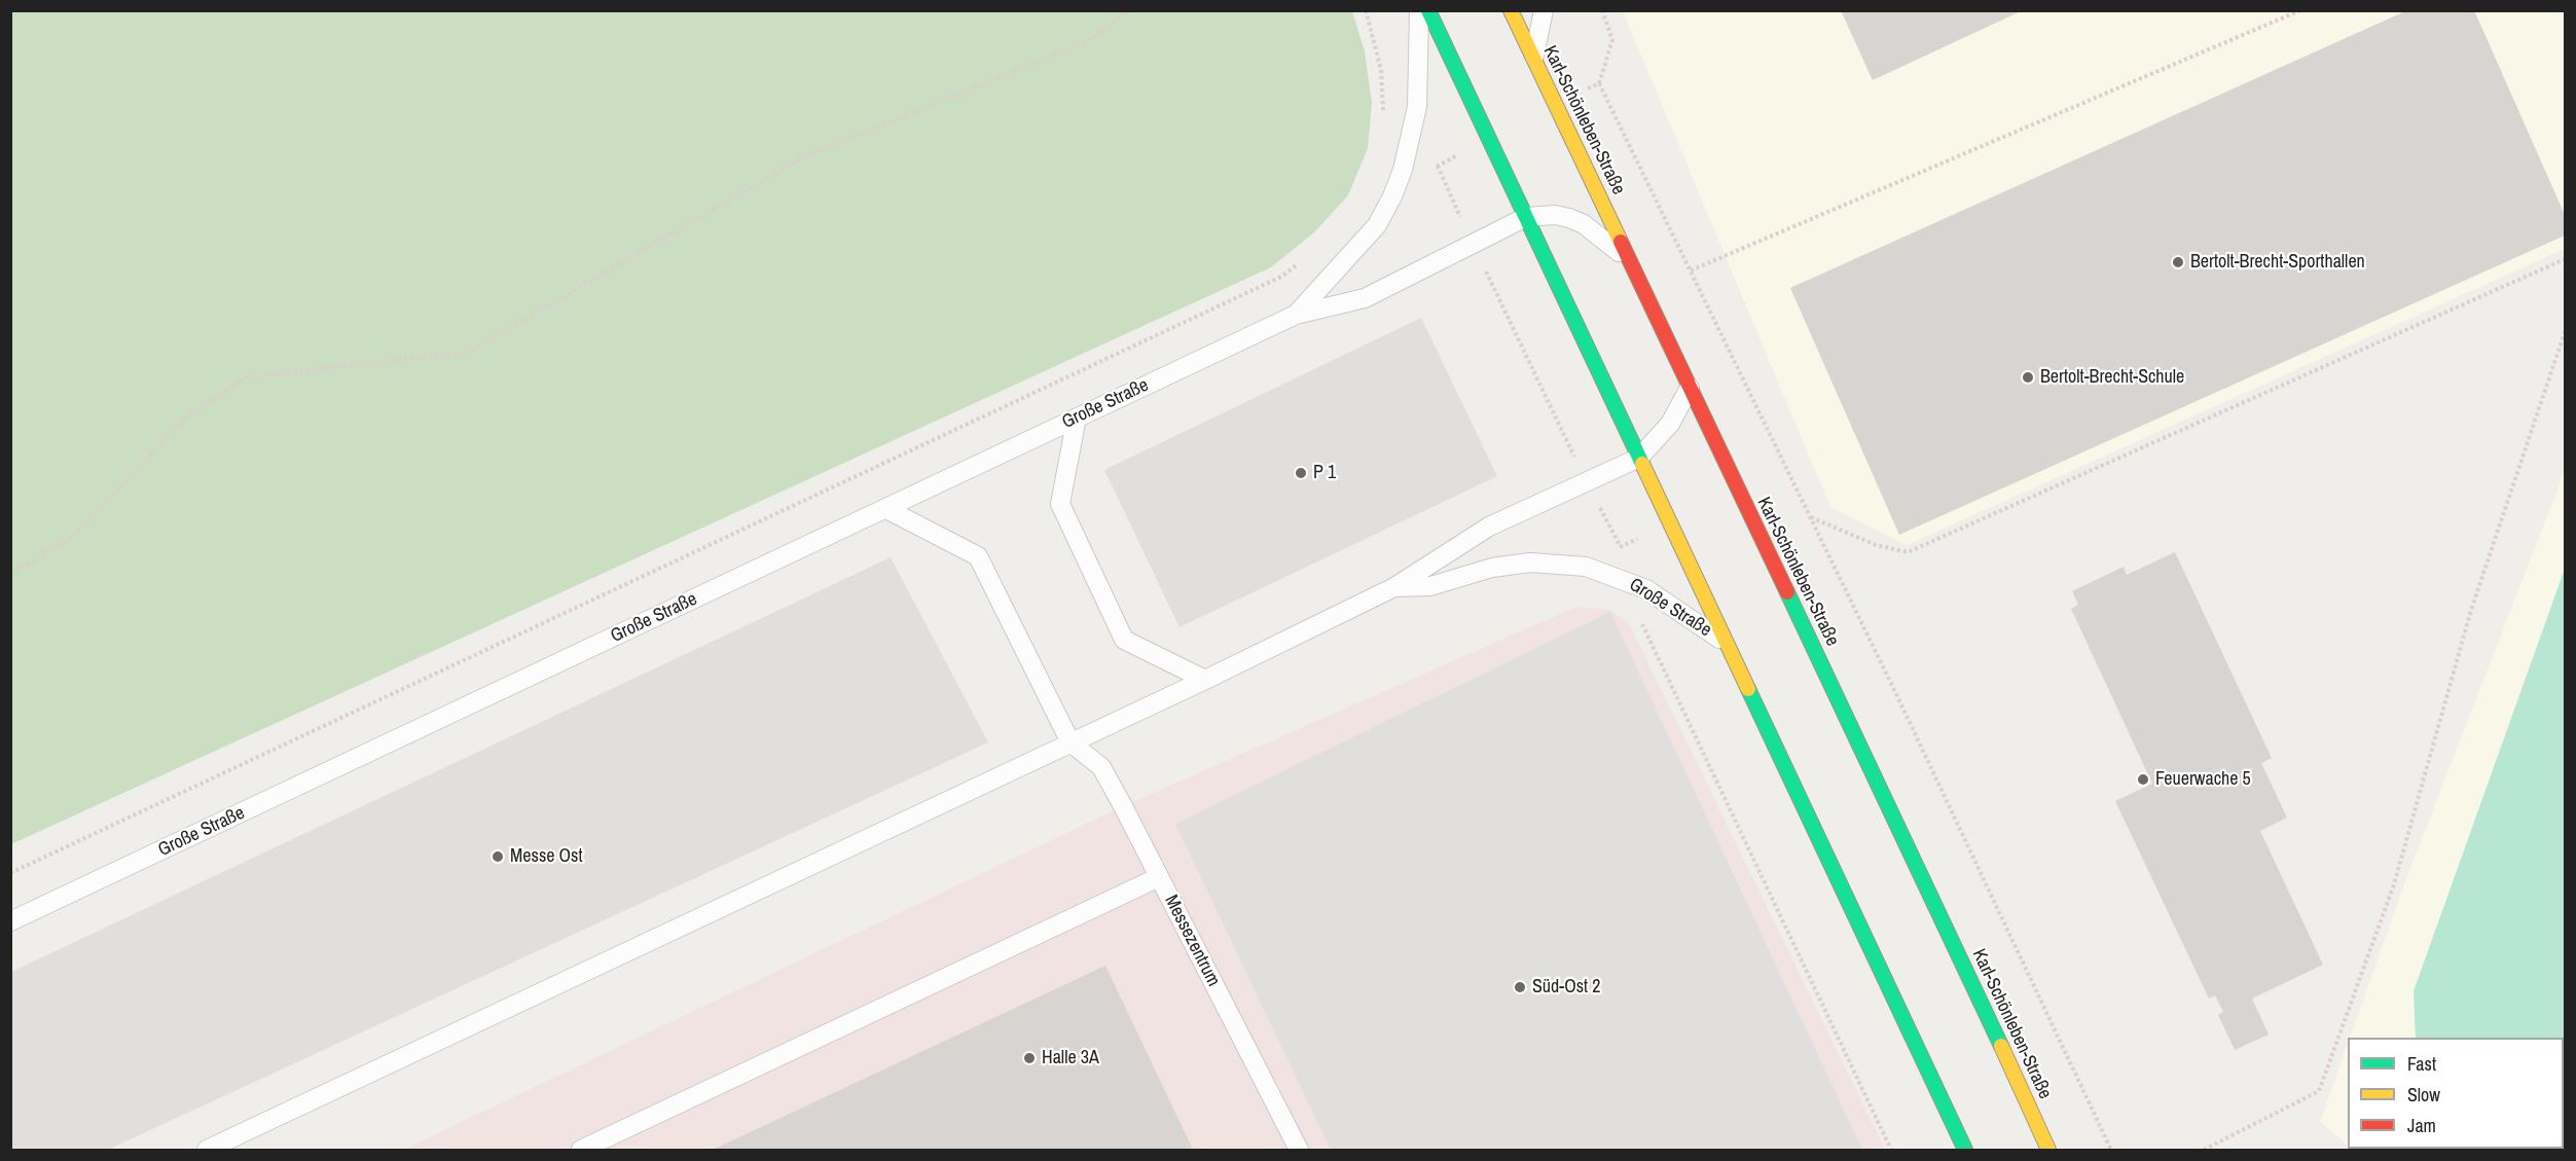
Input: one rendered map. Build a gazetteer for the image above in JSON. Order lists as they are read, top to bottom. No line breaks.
{"streets":{"main road":["Karl-Schönleben-Straße"],"lane":["Große Straße","Messezentrum"]},"crossings":[["Karl-Schönleben-Straße","Große Straße"],["Große Straße","Messezentrum"]],"places":["Bertolt-Brecht-Sporthallen","Bertolt-Brecht-Schule","P 1","Feuerwache 5","Messe Ost","Süd-Ost 2","Halle 3A"],"legend":["Fast","Slow","Jam"]}
